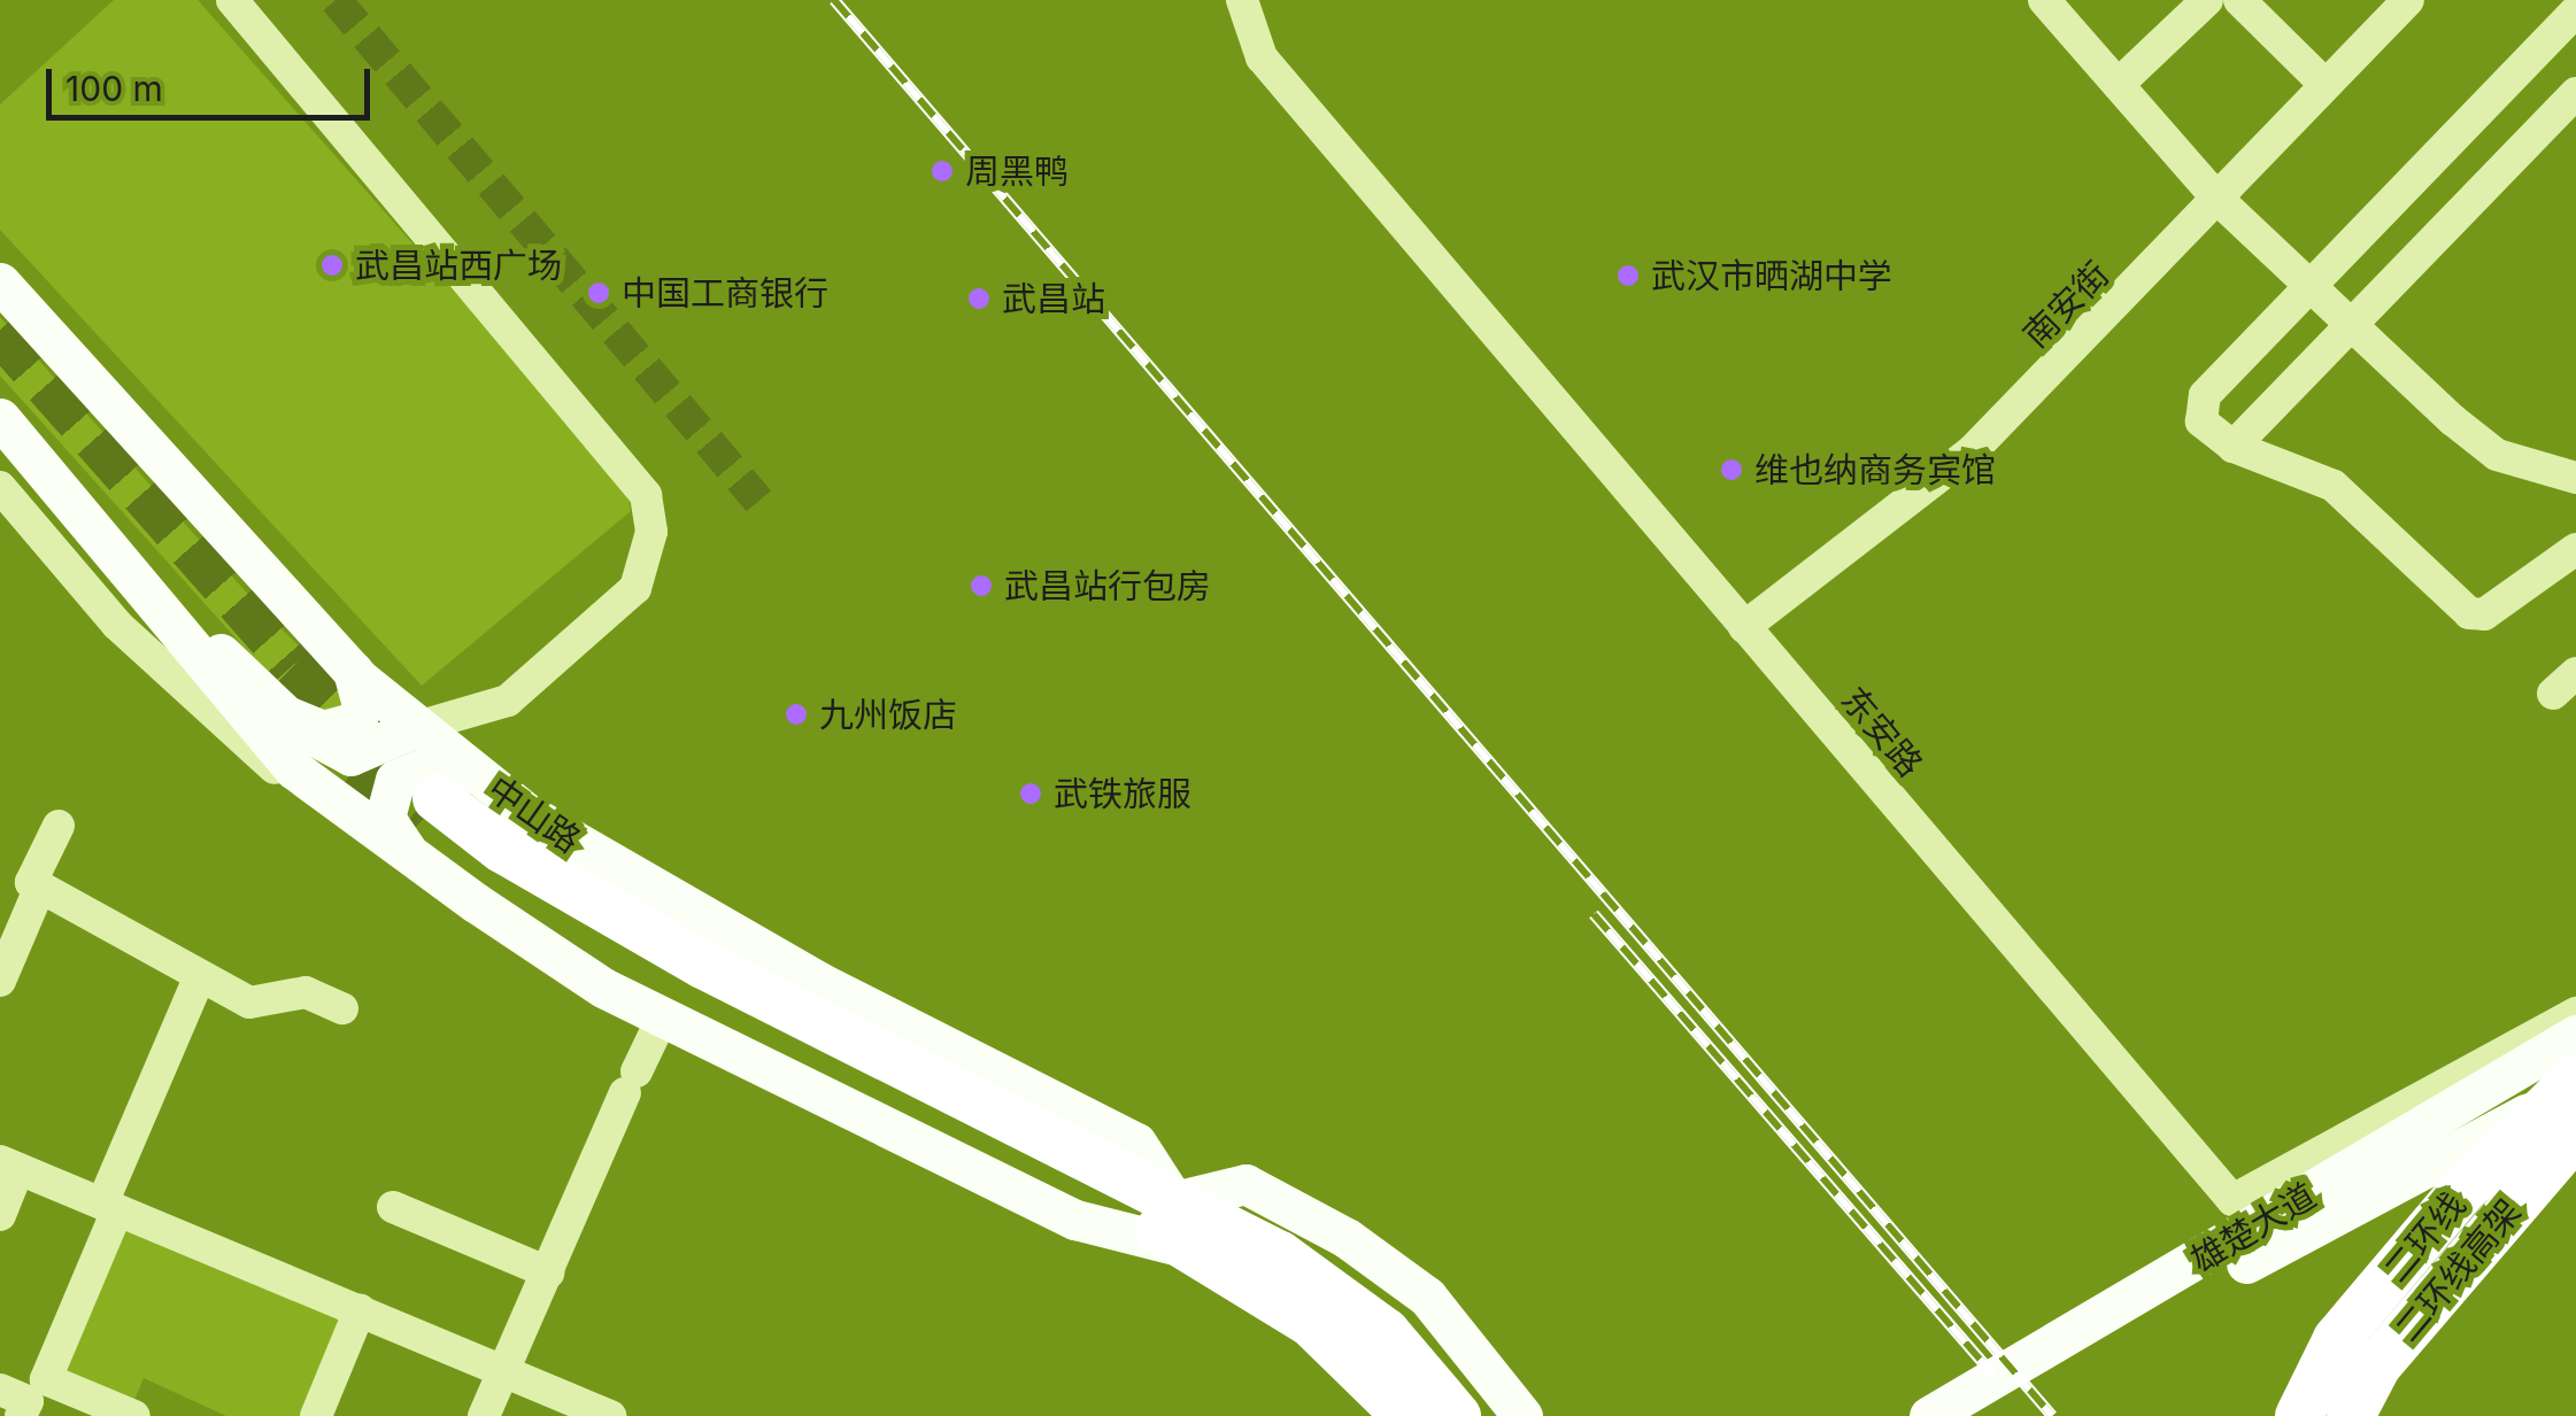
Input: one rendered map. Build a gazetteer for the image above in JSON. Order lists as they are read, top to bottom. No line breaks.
{"streets":{"highway":["二环线","二环线高架"],"main road":["中山路","雄楚大道"],"street":["南安街","东安路"]},"crossings":[["南安街","东安路"],["雄楚大道","二环线"]],"places":["周黑鸭","武昌站西广场","武汉市晒湖中学","中国工商银行","武昌站","维也纳商务宾馆","武昌站行包房","九州饭店","武铁旅服"],"scale_bar":"100 m"}
